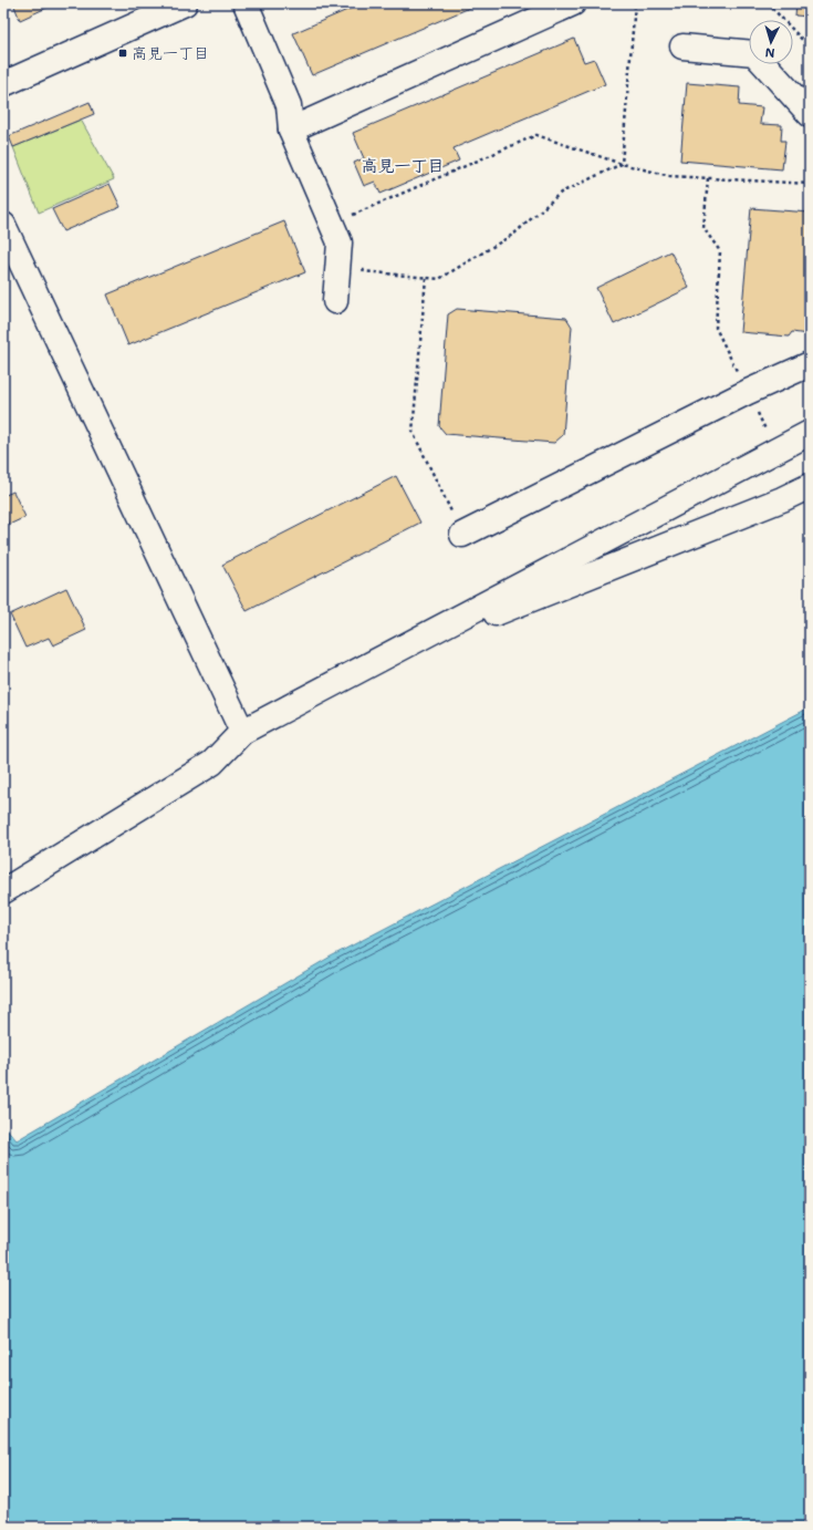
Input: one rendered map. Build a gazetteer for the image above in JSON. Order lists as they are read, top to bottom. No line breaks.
{"districts":["高見一丁目"],"places":{"transit":["高見一丁目"]},"north":"bottom"}
